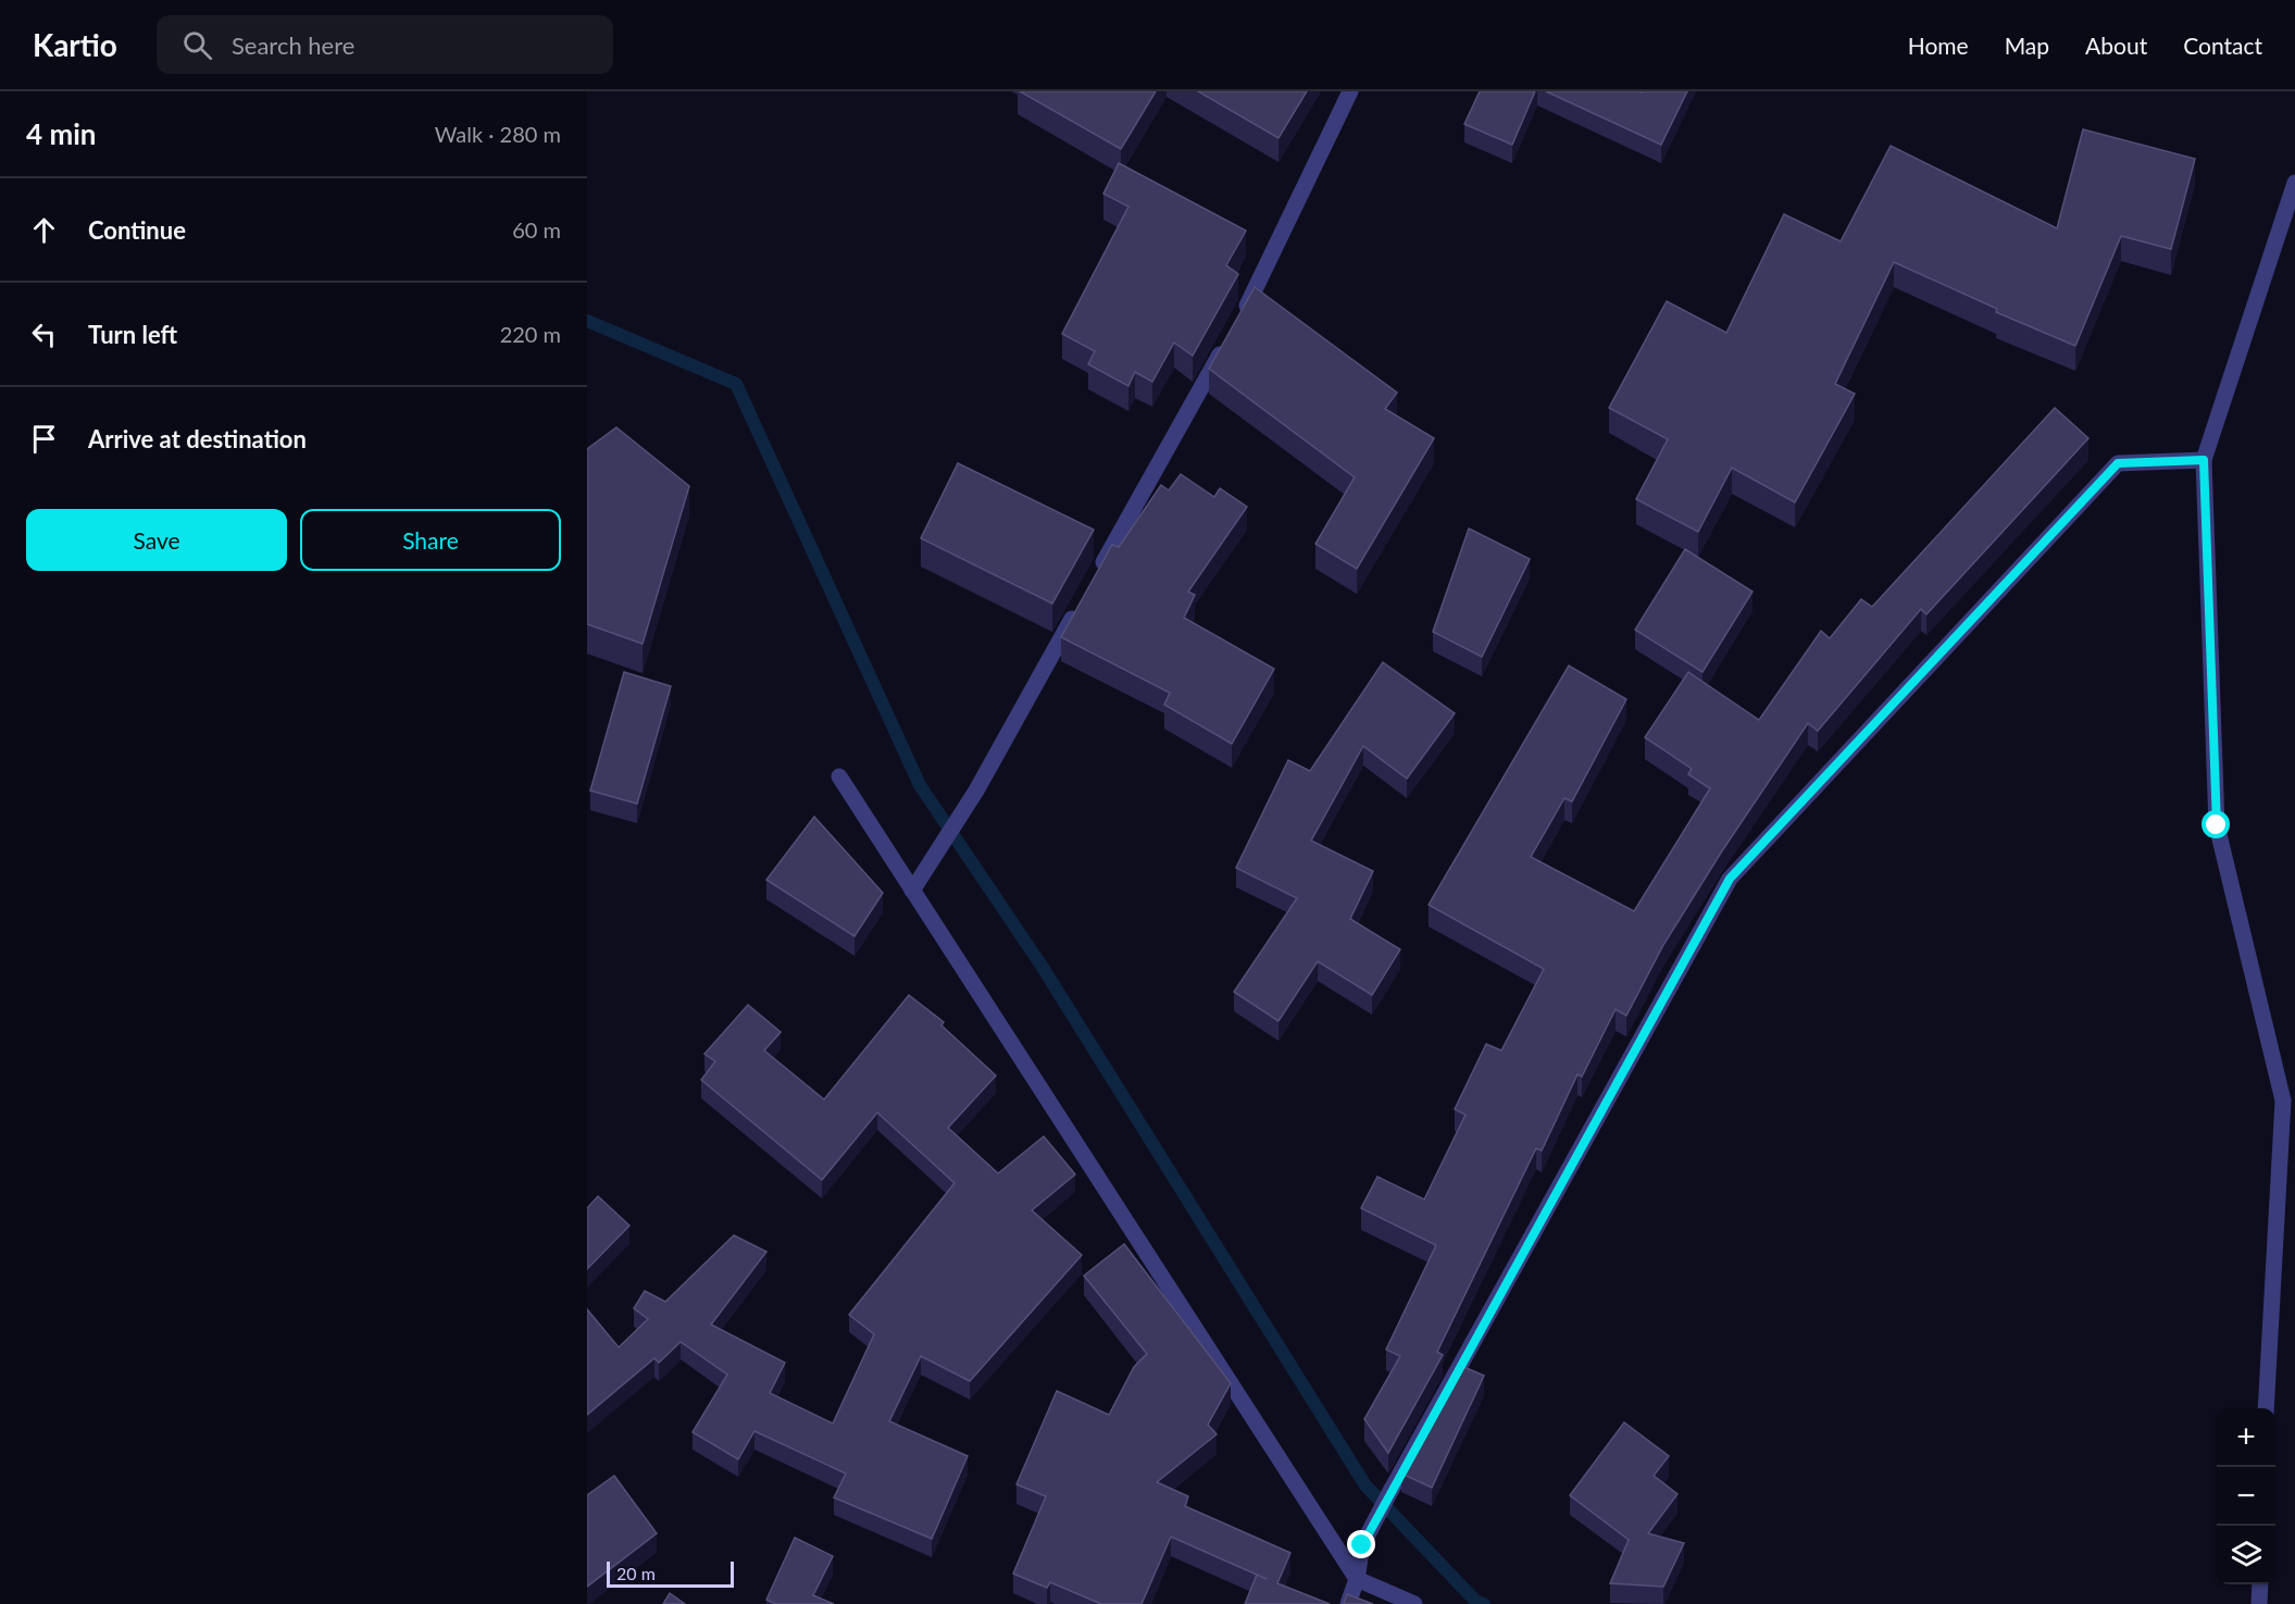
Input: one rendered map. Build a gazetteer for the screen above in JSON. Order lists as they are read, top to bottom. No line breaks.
{"scale_bar":"20 m","page":{"header":"Kartio","search":"Search here","nav":["Home","Map","About","Contact"],"heading":["4 min","Walk · 280 m"],"list":[["Continue","60 m"],["Turn left","220 m"],"Arrive at destination"],"buttons":["Save","Share"],"map_buttons":["+","−"],"scale":"20 m"}}
